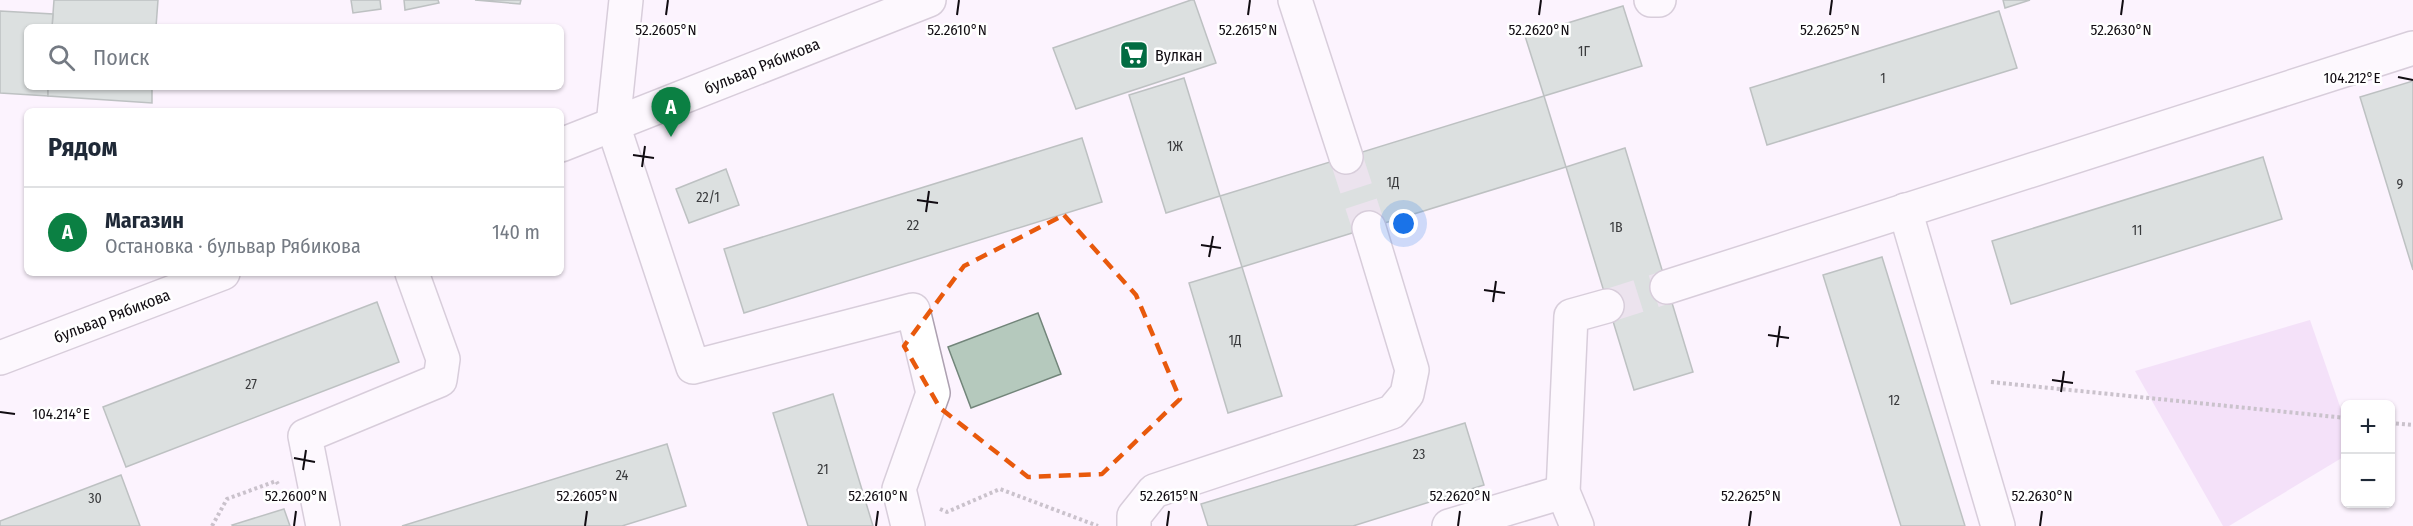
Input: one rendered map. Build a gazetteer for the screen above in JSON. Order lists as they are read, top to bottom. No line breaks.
{"streets":{"street":["бульвар Рябикова"]},"places":{"supermarket":["Вулкан"]},"house_numbers":["1Г","1","1Ж","1Д","9","22/1","22","1В","11","1Д","27","12","23","21","24","30"],"page":{"search":"Поиск","pins":"A","heading":"Рядом","list":[{"mark":"A","name":"Магазин","note":"Остановка · бульвар Рябикова","value":"140 m"}],"map_buttons":["+","−"]},"coordinates":["52.2610°N","52.2615°N","52.2625°N","52.2630°N","52.2605°N","52.2620°N","104.212°E","104.214°E","52.2600°N"]}
